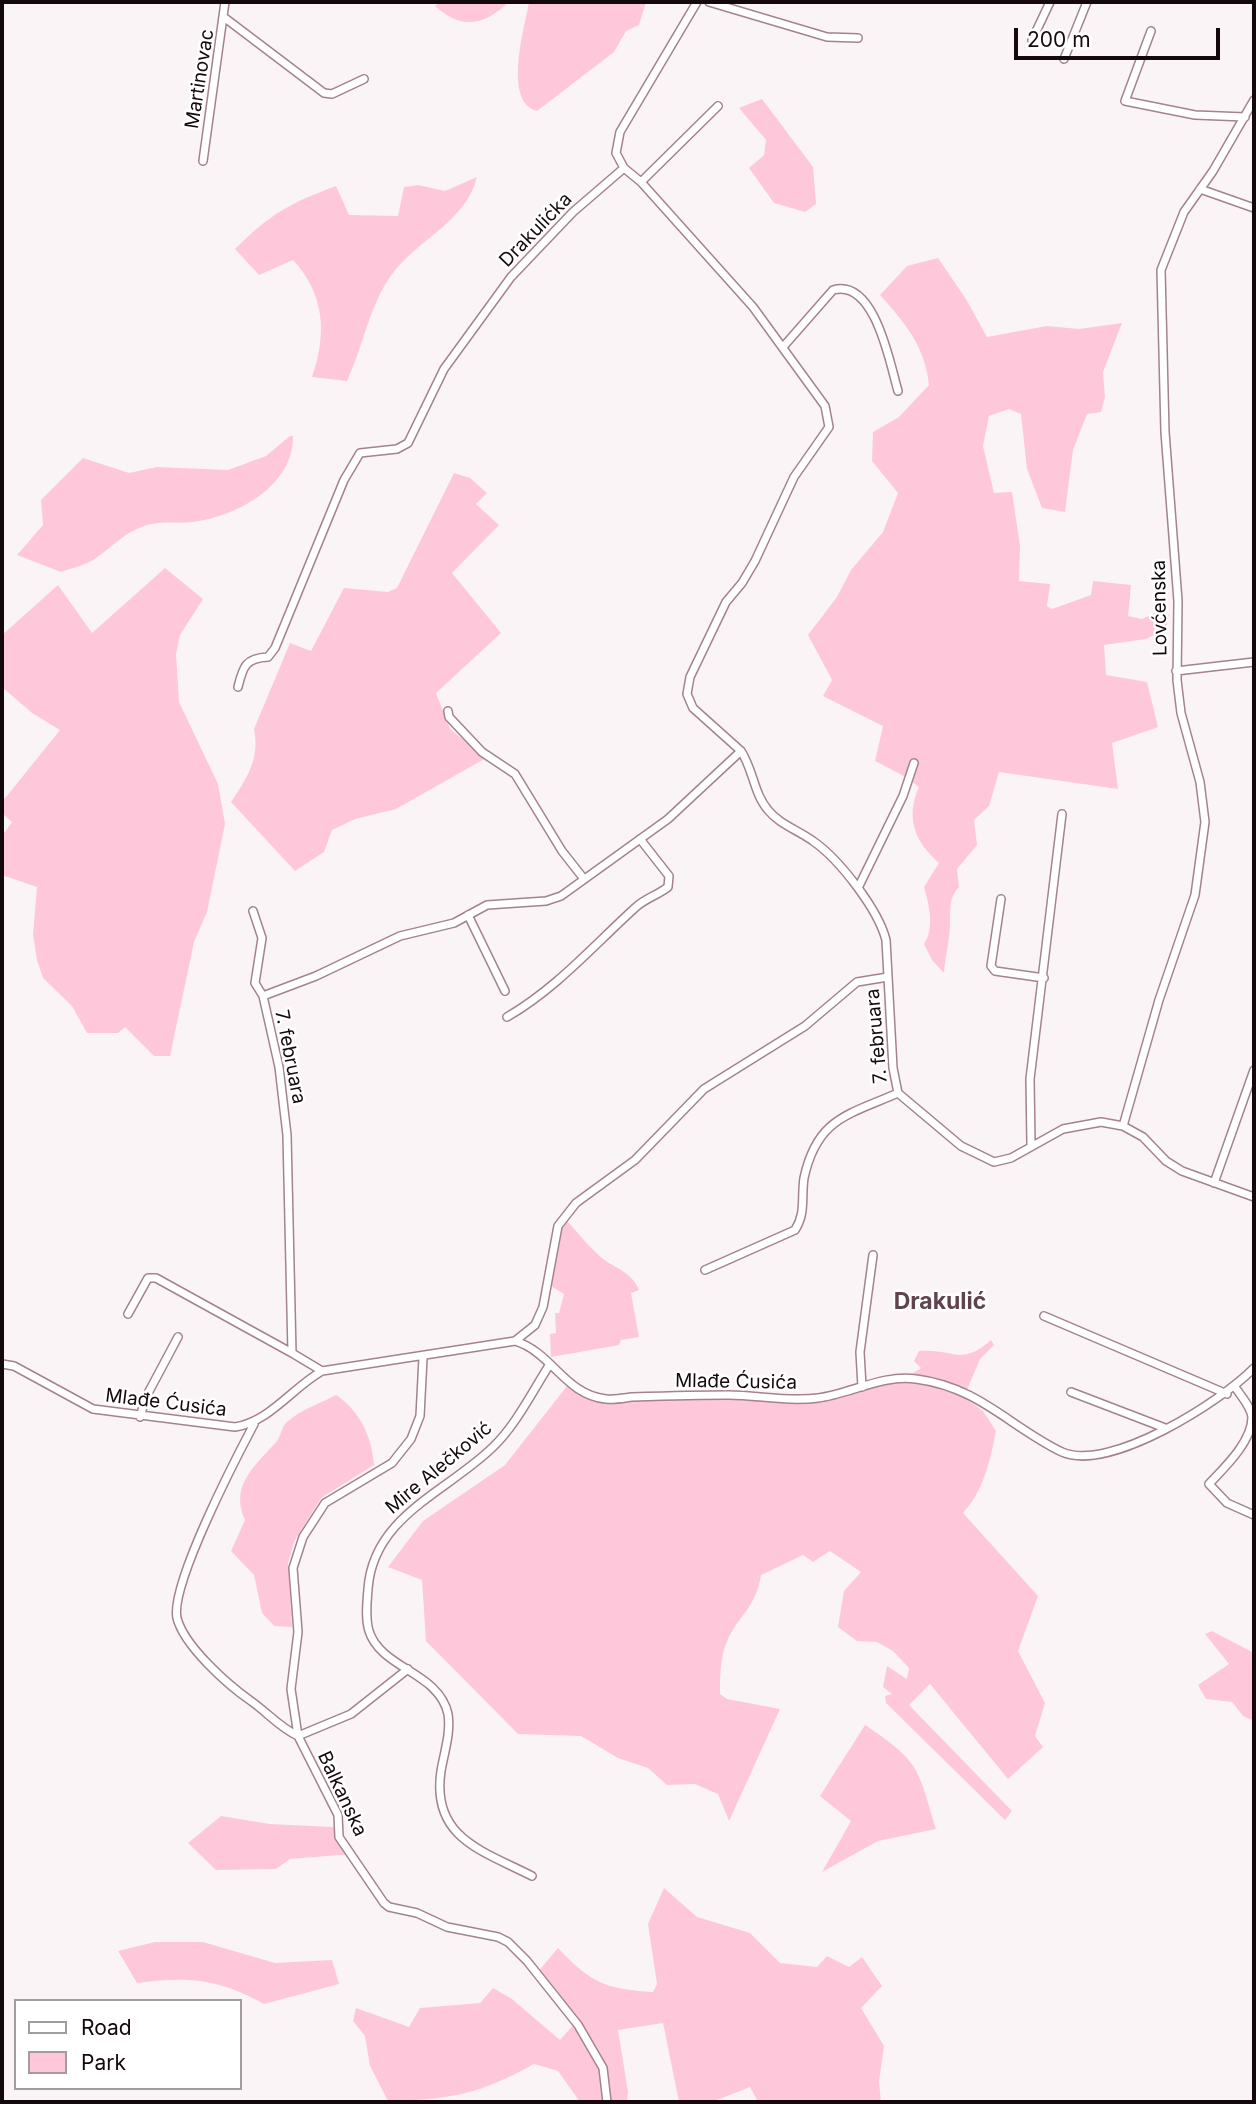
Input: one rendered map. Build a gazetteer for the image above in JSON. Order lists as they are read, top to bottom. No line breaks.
{"streets":{"street":["Martinovac","Drakulićka","Lovćenska","7. februara","Mlađe Ćusića","Mire Alečković","Balkanska"]},"crossings":[["Lovćenska","7. februara"],["7. februara","Mlađe Ćusića"],["Mlađe Ćusića","Mire Alečković"],["Mlađe Ćusića","Balkanska"]],"districts":["Drakulić"],"legend":["Road","Park"],"scale_bar":"200 m"}
